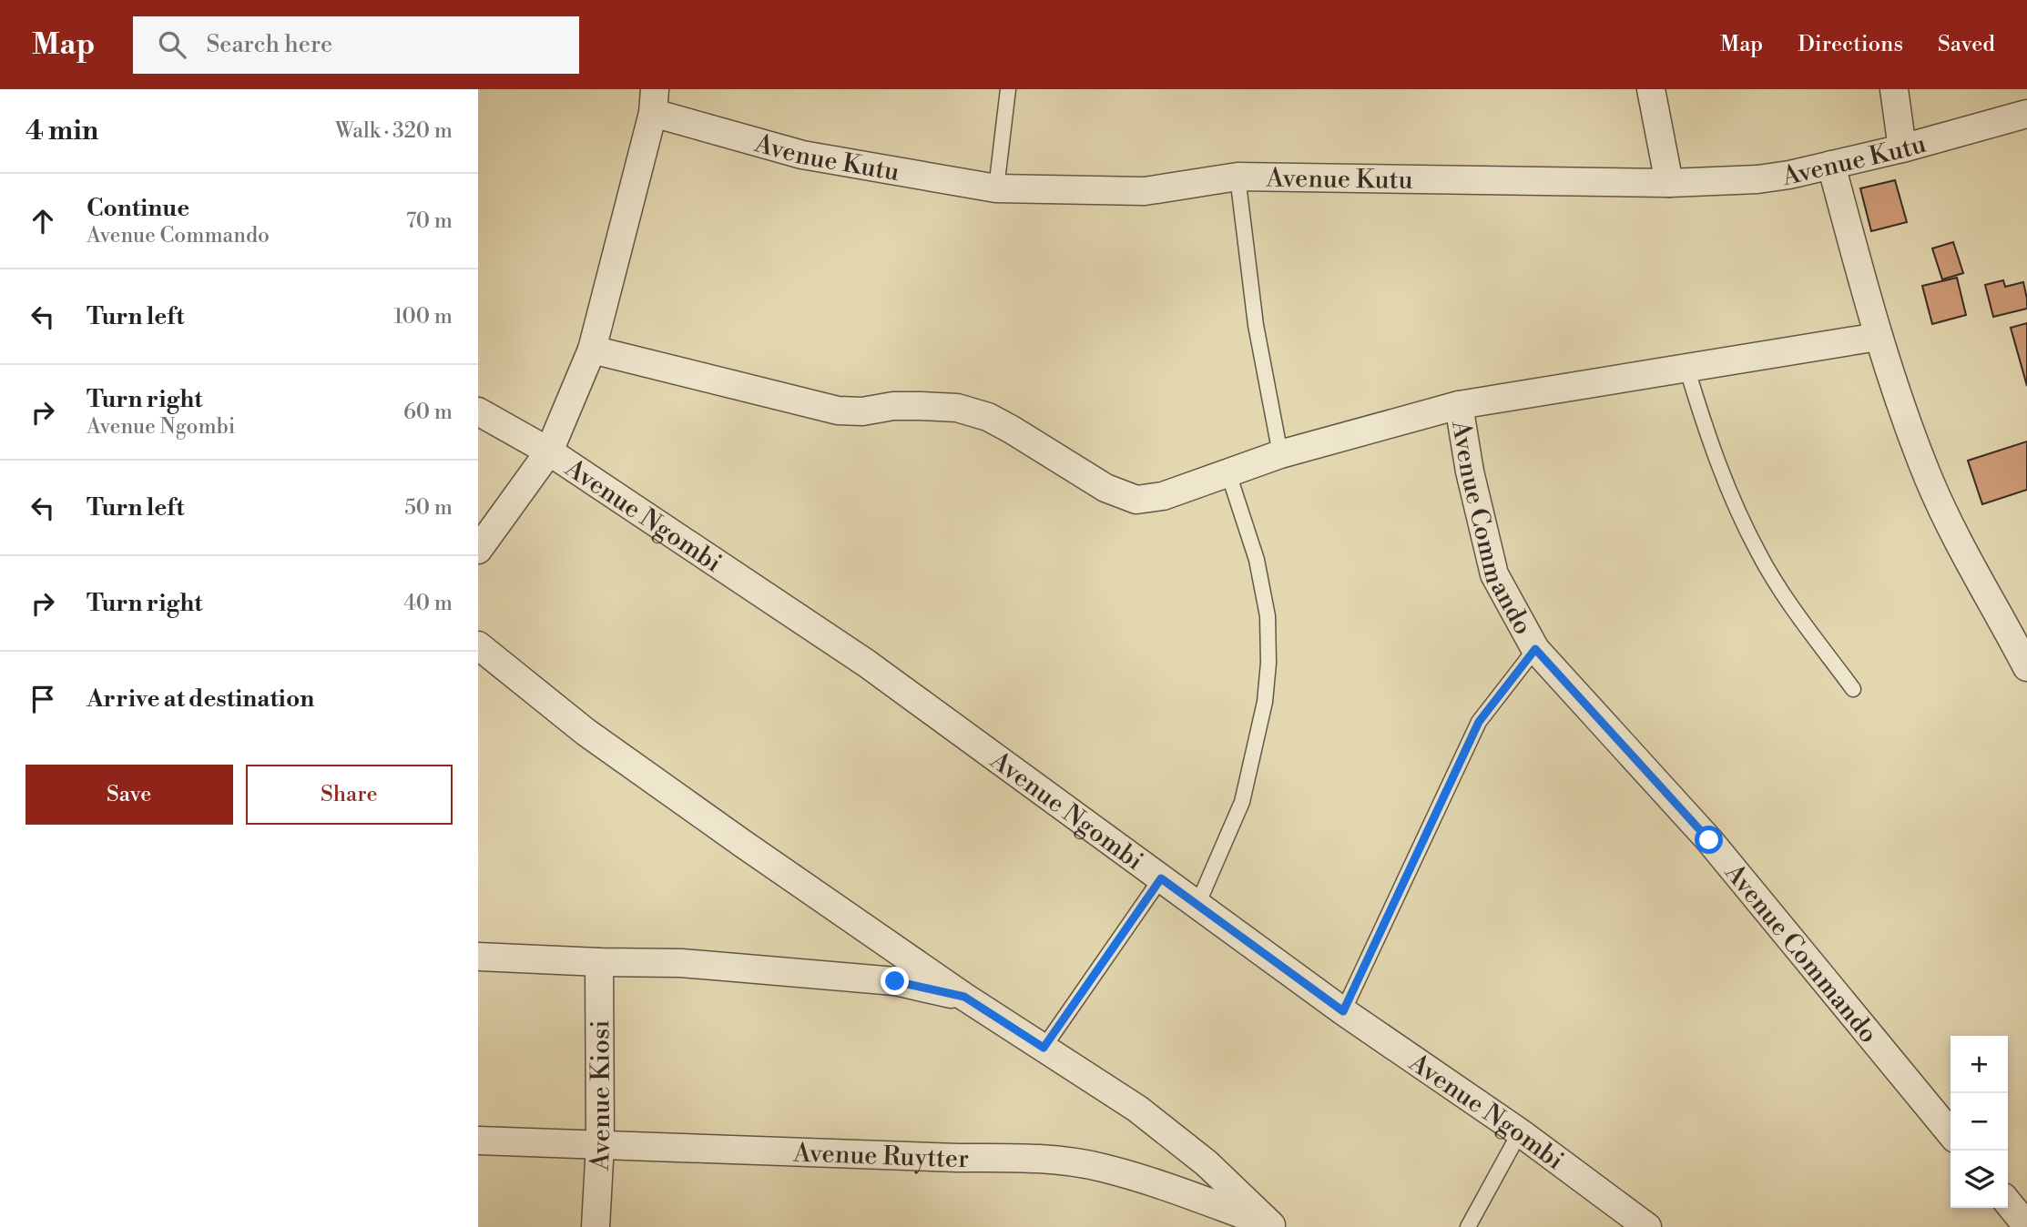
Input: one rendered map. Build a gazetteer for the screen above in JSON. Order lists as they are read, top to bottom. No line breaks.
{"streets":{"street":["Avenue Kutu","Avenue Ngombi","Avenue Commando","Avenue Kiosi","Avenue Ruytter"]},"crossings":[["Avenue Kiosi","Avenue Ruytter"]],"page":{"header":"Map","search":"Search here","nav":["Map","Directions","Saved"],"heading":["4 min","Walk · 320 m"],"list":[["Continue","Avenue Commando","70 m"],["Turn left","100 m"],["Turn right","Avenue Ngombi","60 m"],["Turn left","50 m"],["Turn right","40 m"],"Arrive at destination"],"buttons":["Save","Share"],"map_buttons":["+","−"]}}
